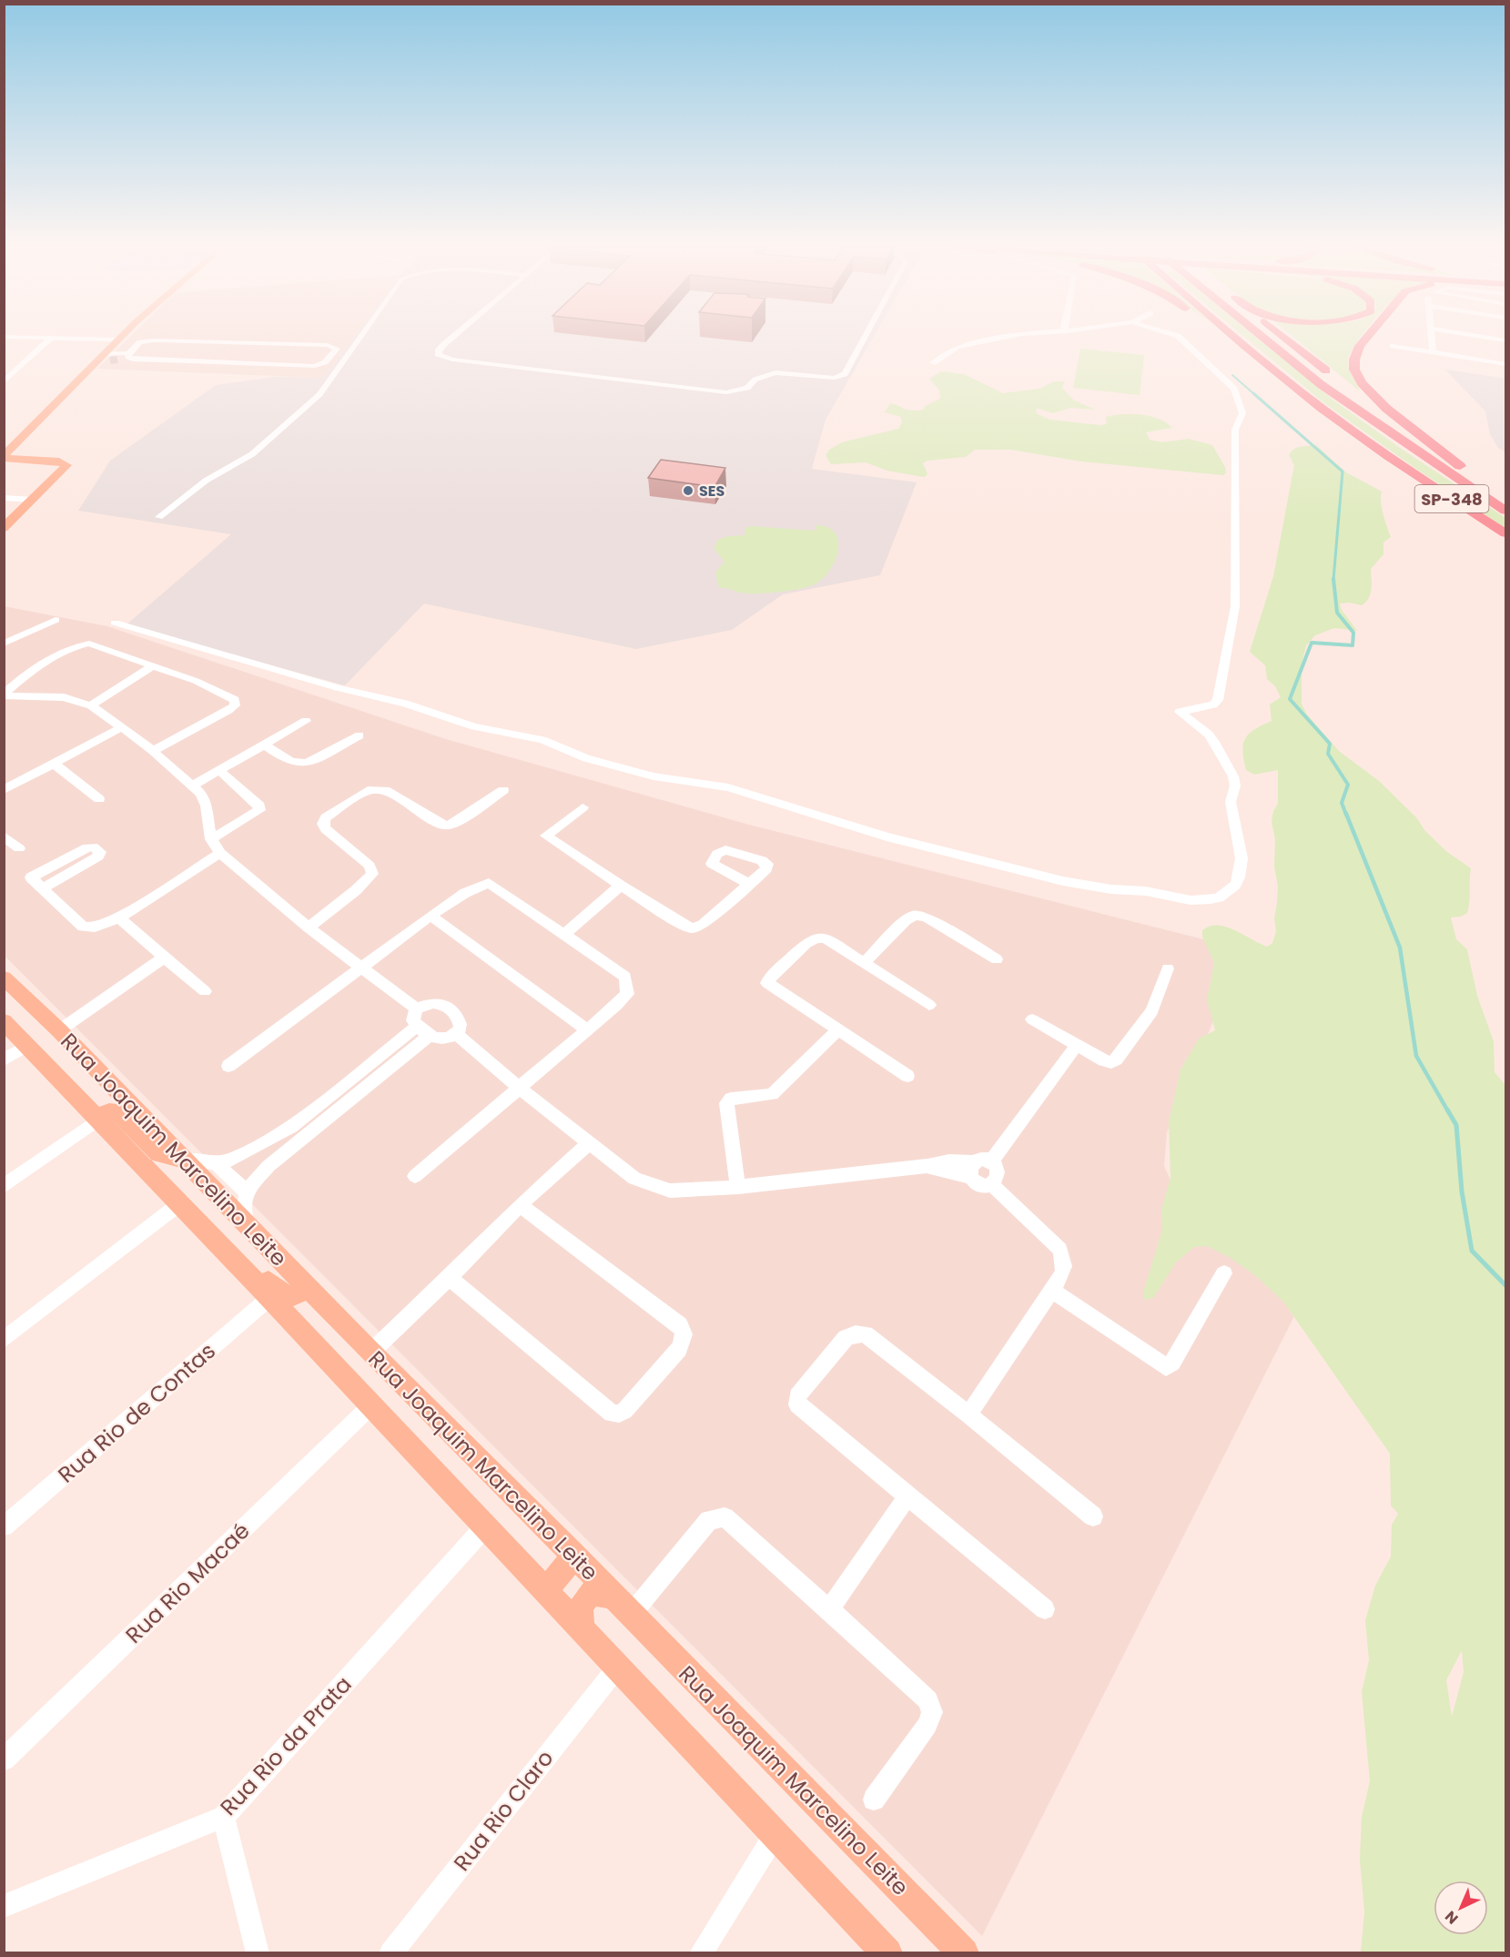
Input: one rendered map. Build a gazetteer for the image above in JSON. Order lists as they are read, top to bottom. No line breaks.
{"streets":{"highway":["SP-348"],"main road":["Rua Joaquim Marcelino Leite"],"street":["Rua Rio de Contas","Rua Rio Macaé","Rua Rio da Prata","Rua Rio Claro"]},"crossings":[["Rua Joaquim Marcelino Leite","Rua Rio de Contas"],["Rua Joaquim Marcelino Leite","Rua Rio Macaé"],["Rua Joaquim Marcelino Leite","Rua Rio da Prata"],["Rua Joaquim Marcelino Leite","Rua Rio Claro"]],"places":["SES"],"north":"bottom left"}
